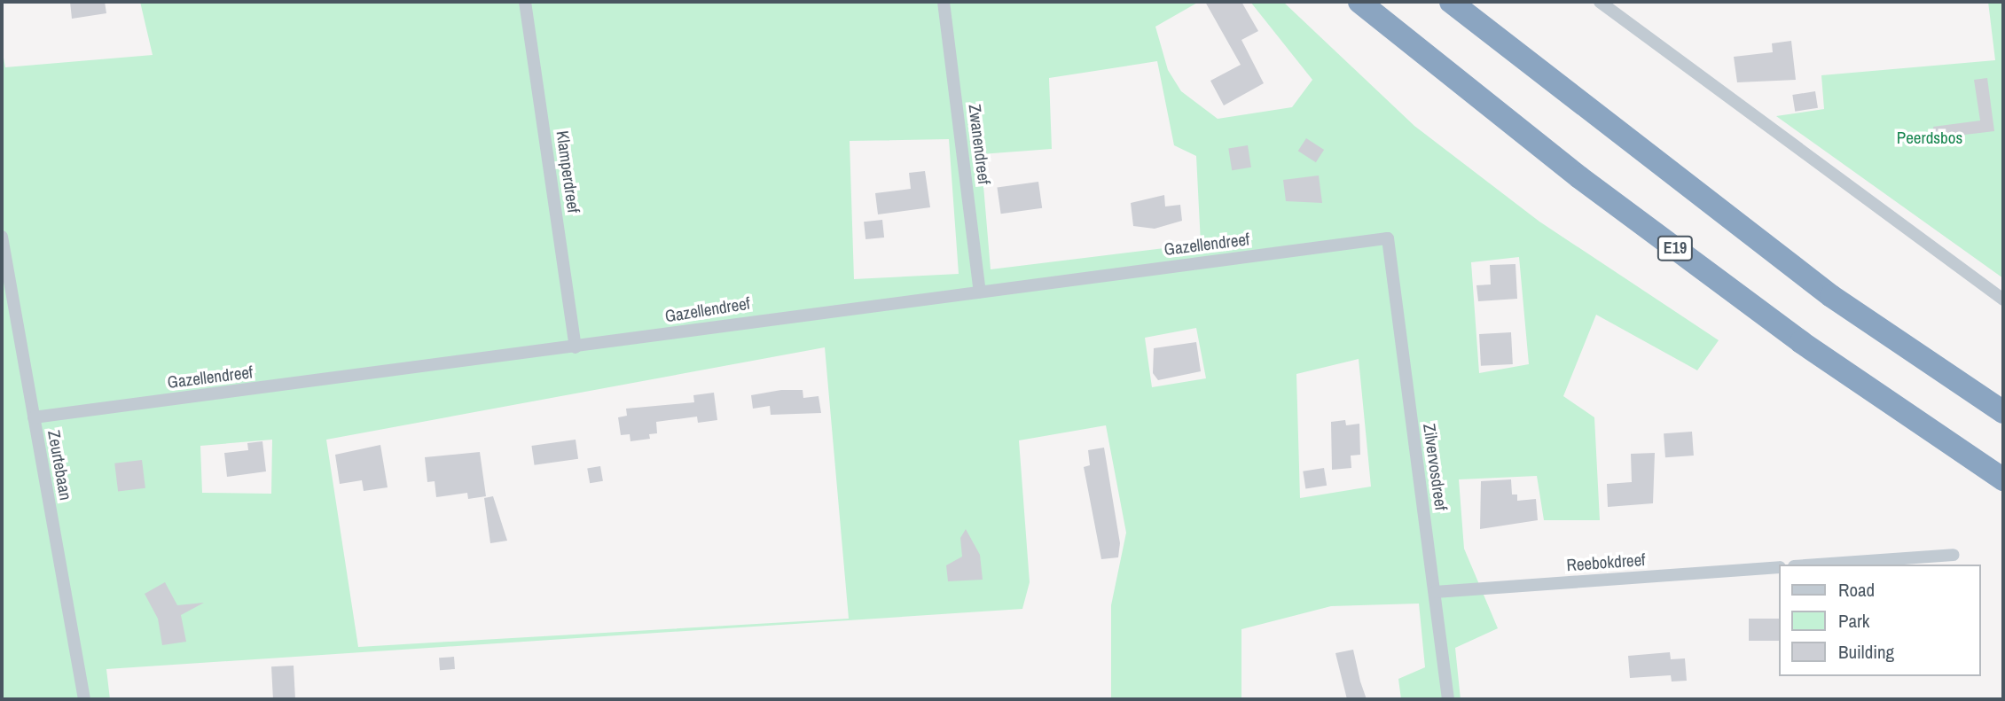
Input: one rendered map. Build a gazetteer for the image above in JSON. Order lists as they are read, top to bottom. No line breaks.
{"streets":{"highway":["E19"],"street":["Zwanendreef","Klamperdreef","Gazellendreef","Zeurtebaan","Zilvervosdreef","Reebokdreef"]},"crossings":[["Zwanendreef","Gazellendreef"],["Klamperdreef","Gazellendreef"],["Gazellendreef","Zeurtebaan"],["Gazellendreef","Zilvervosdreef"],["Zilvervosdreef","Reebokdreef"]],"parks":["Peerdsbos"],"legend":["Road","Park","Building"]}
